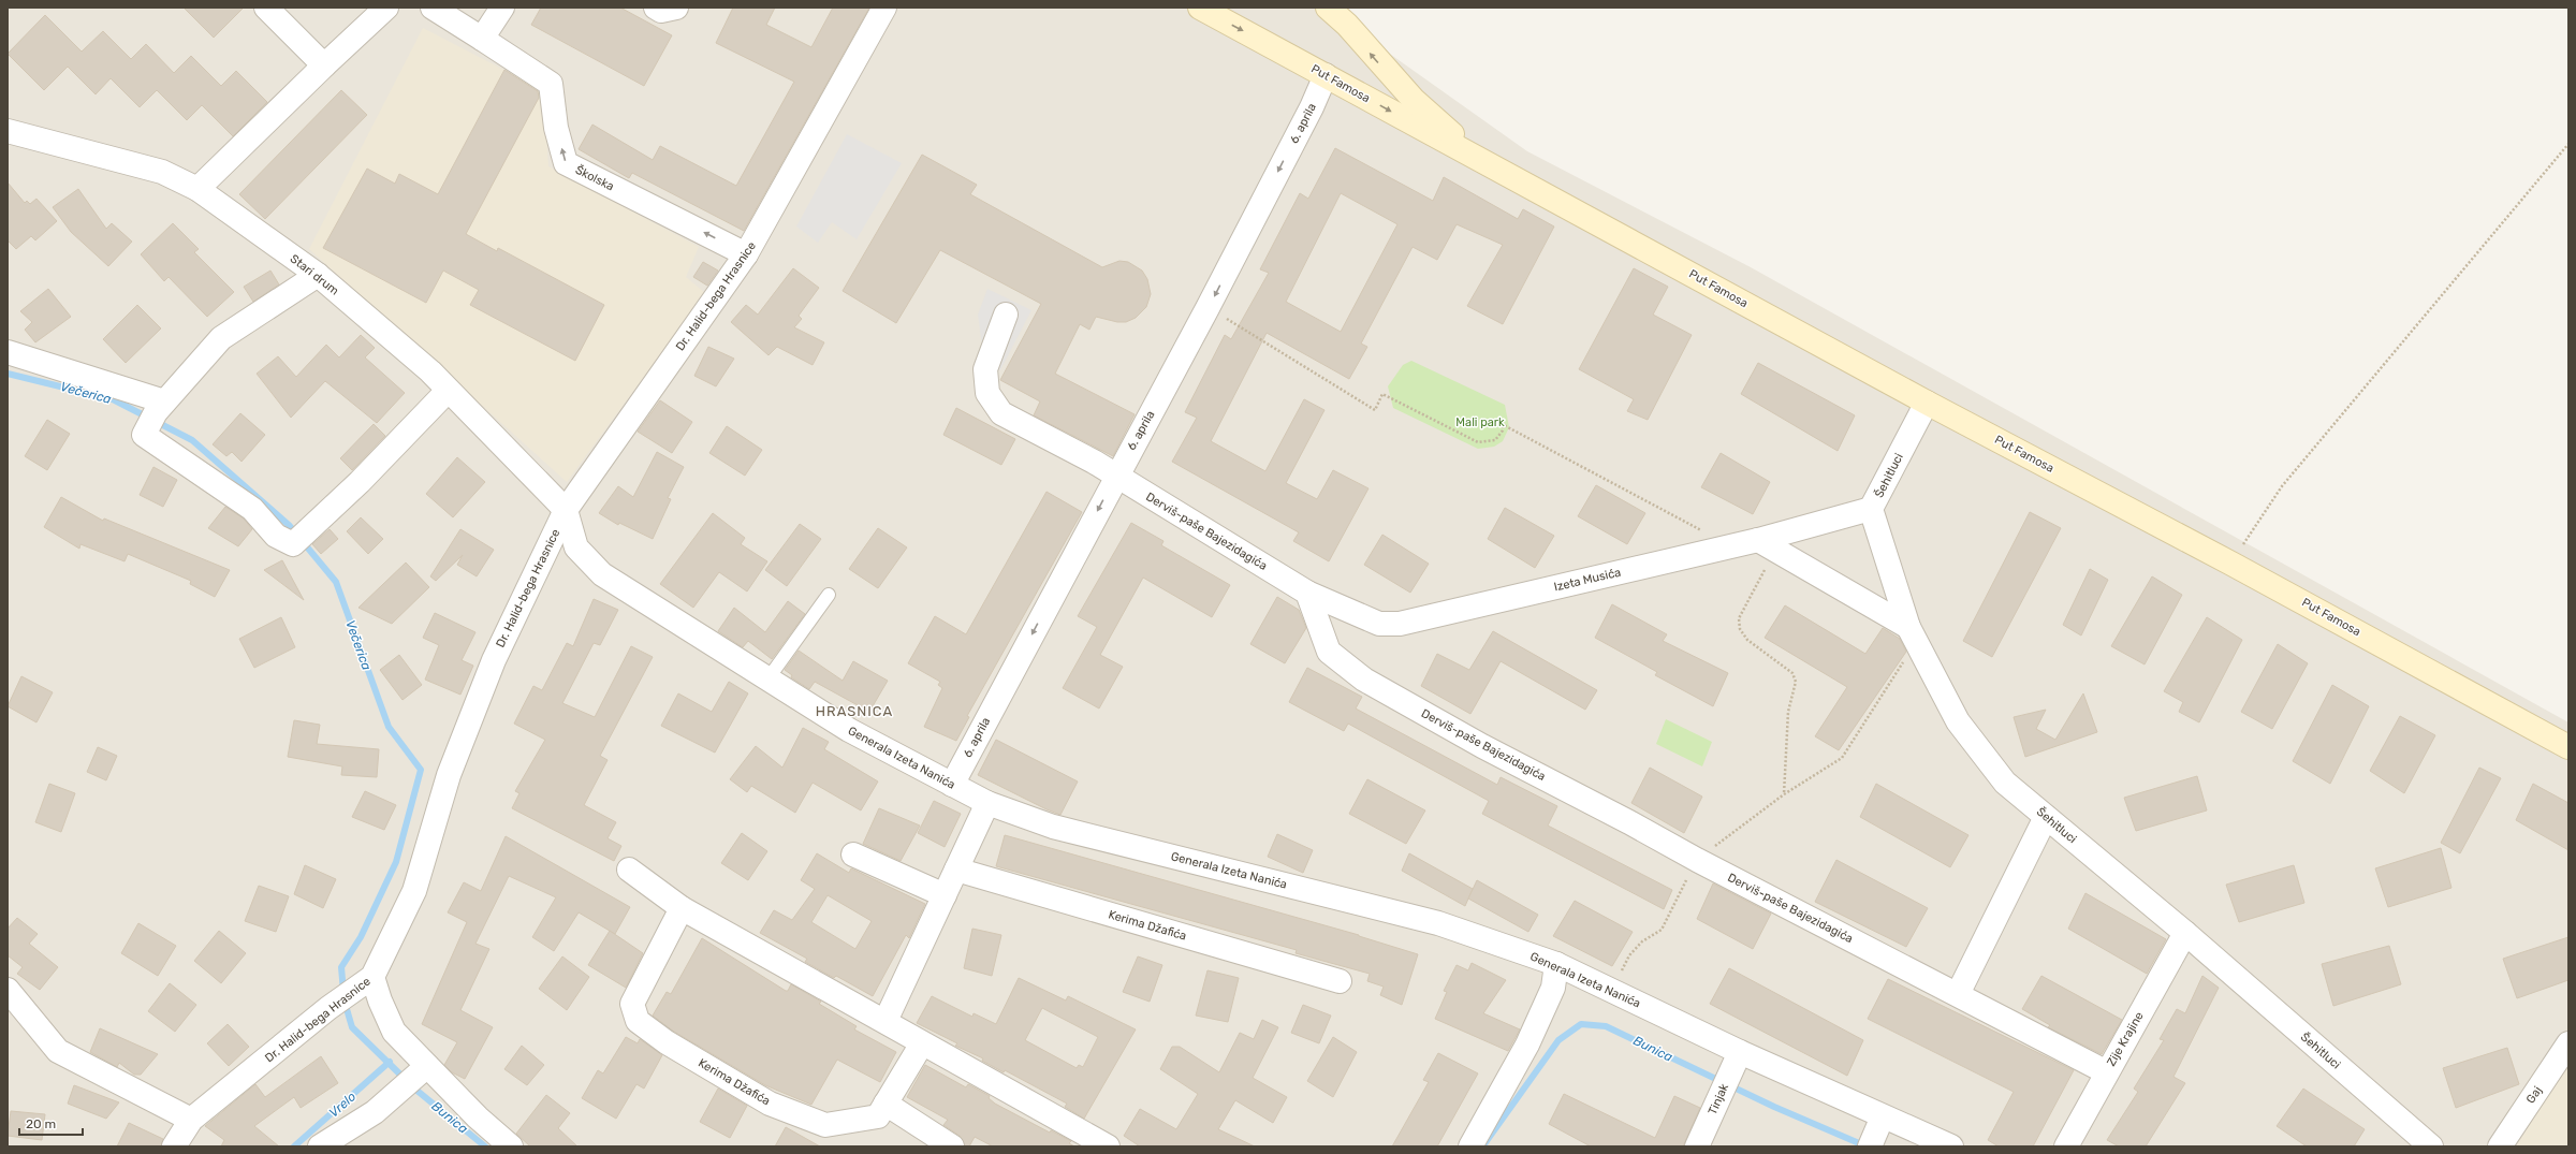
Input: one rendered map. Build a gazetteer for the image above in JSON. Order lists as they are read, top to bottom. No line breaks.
{"streets":{"main road":["Put Famosa"],"street":["6. aprila","Školska","Stari drum","Dr. Halid-bega Hrasnice","Šehitluci","Derviš-paše Bajezidagića","Izeta Musića","Generala Izeta Nanića","Kerima Džafića","Zije Krajine","Gaj","Tinjak"]},"crossings":[["Put Famosa","6. aprila"],["Put Famosa","Šehitluci"],["6. aprila","Derviš-paše Bajezidagića"],["6. aprila","Generala Izeta Nanića"],["Školska","Dr. Halid-bega Hrasnice"],["Stari drum","Dr. Halid-bega Hrasnice"],["Stari drum","Generala Izeta Nanića"],["Dr. Halid-bega Hrasnice","Generala Izeta Nanića"],["Šehitluci","Izeta Musića"],["Šehitluci","Zije Krajine"],["Derviš-paše Bajezidagića","Izeta Musića"],["Derviš-paše Bajezidagića","Zije Krajine"],["Generala Izeta Nanića","Tinjak"]],"one_way":["6. aprila","Školska"],"districts":["HRASNICA"],"water":["Večerica","Bunica","Vrelo"],"parks":["Mali park"],"scale_bar":"20 m"}
